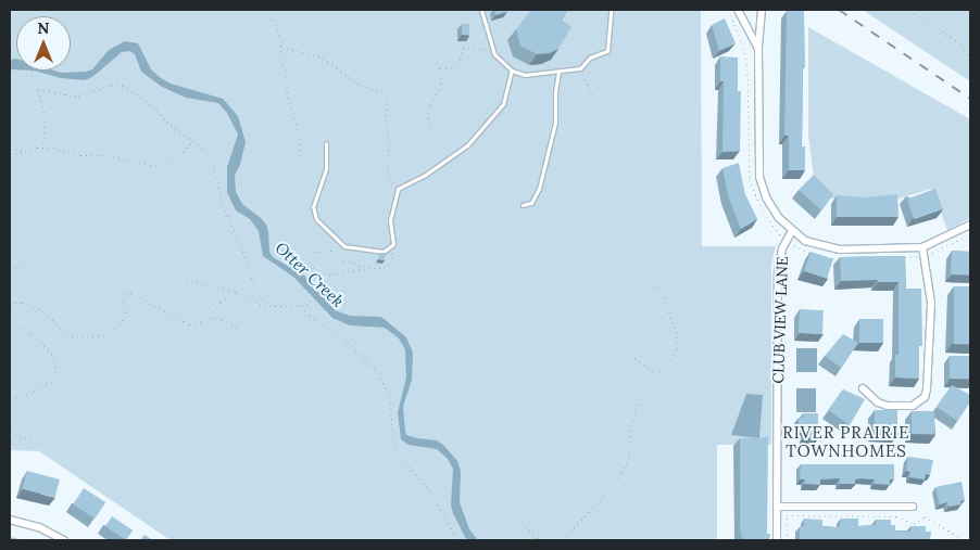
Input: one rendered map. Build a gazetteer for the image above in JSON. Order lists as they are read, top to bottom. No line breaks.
{"streets":{"street":["CLUB VIEW LANE"]},"districts":["RIVER PRAIRIE TOWNHOMES"],"water":["Otter Creek"],"north":"top"}
